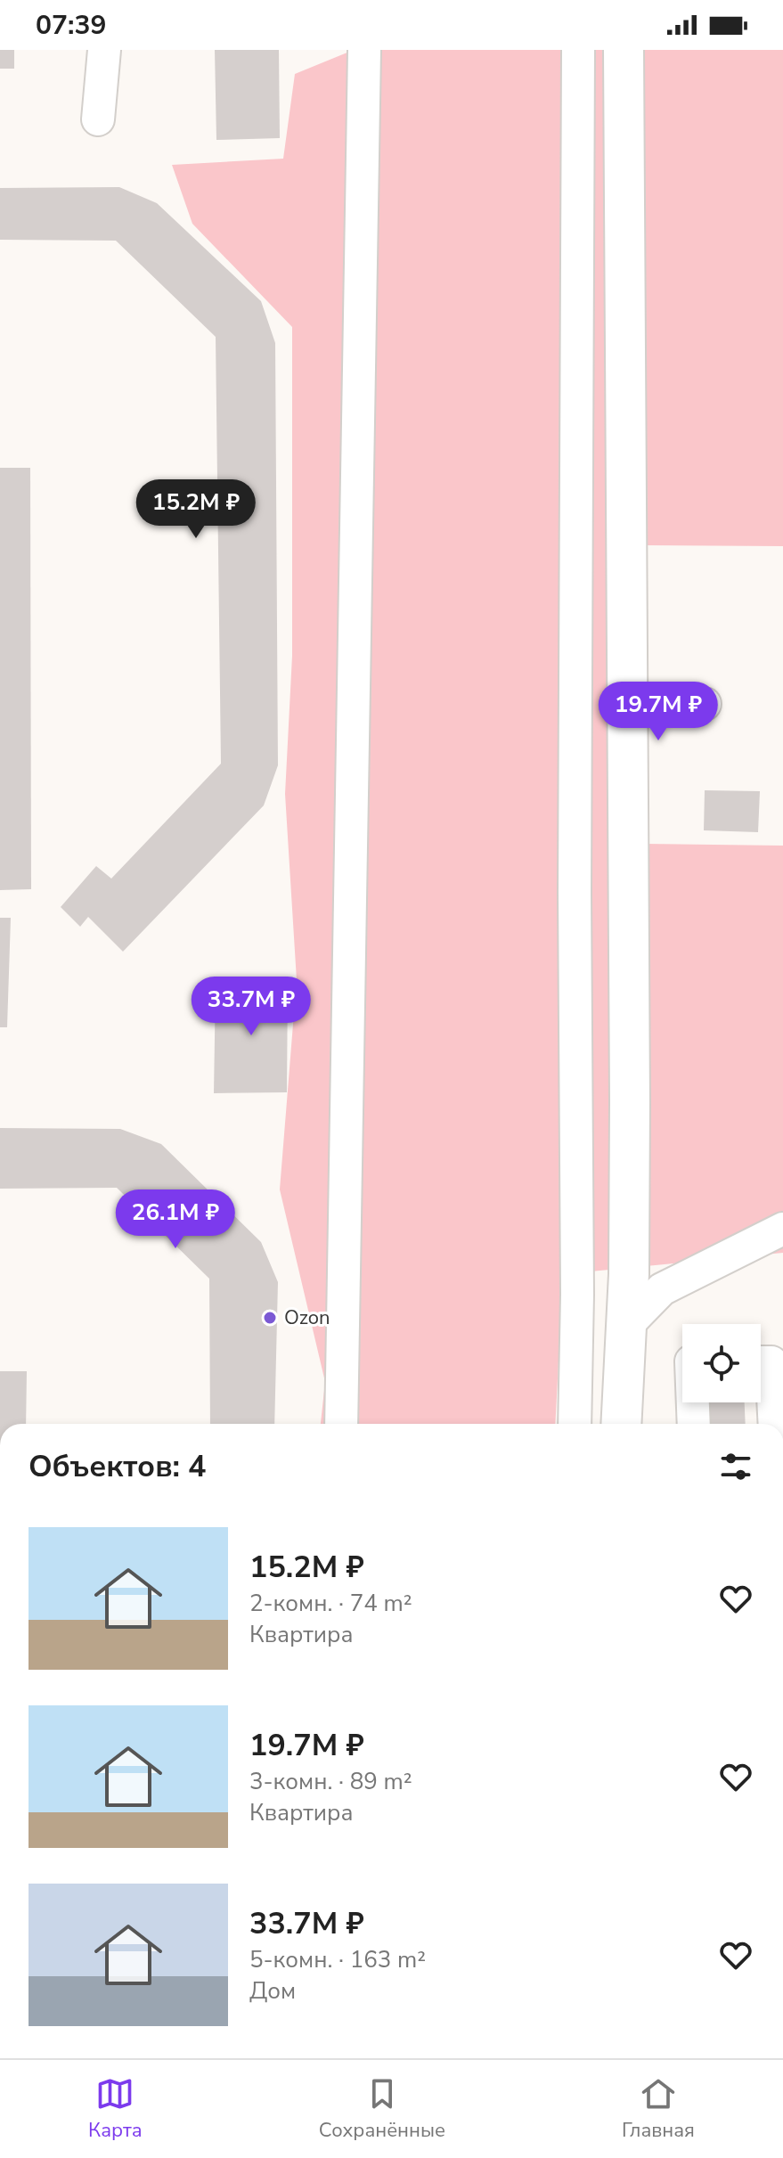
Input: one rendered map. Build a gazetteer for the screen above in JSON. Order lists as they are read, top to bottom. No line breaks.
{"places":["Ozon"],"page":{"status":"07:39","price":["15.2M ₽","19.7M ₽","33.7M ₽","26.1M ₽"],"heading":"Объектов: 4","list":[{"name":"15.2M ₽","note":"2-комн. · 74 m² · Квартира"},{"name":"19.7M ₽","note":"3-комн. · 89 m² · Квартира"},{"name":"33.7M ₽","note":"5-комн. · 163 m² · Дом"}],"tabs":["Карта","Сохранённые","Главная"]}}
